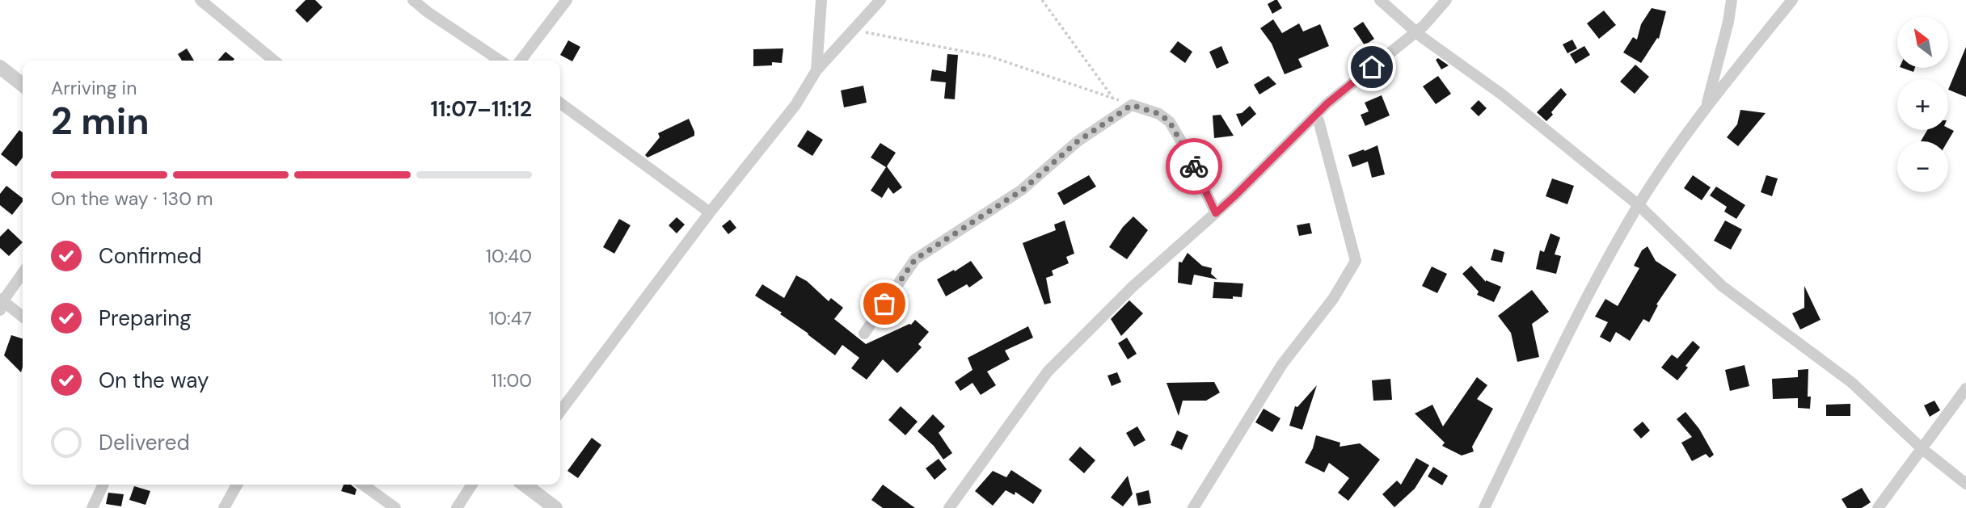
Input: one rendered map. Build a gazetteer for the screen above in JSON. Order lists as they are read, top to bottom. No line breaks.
{"north":"top left","page":{"map_buttons":["+","−"],"heading":["2 min","Arriving in","11:07–11:12"],"bar":"On the way · 130 m","list":[["Confirmed","10:40"],["Preparing","10:47"],["On the way","11:00"],"Delivered"]}}
